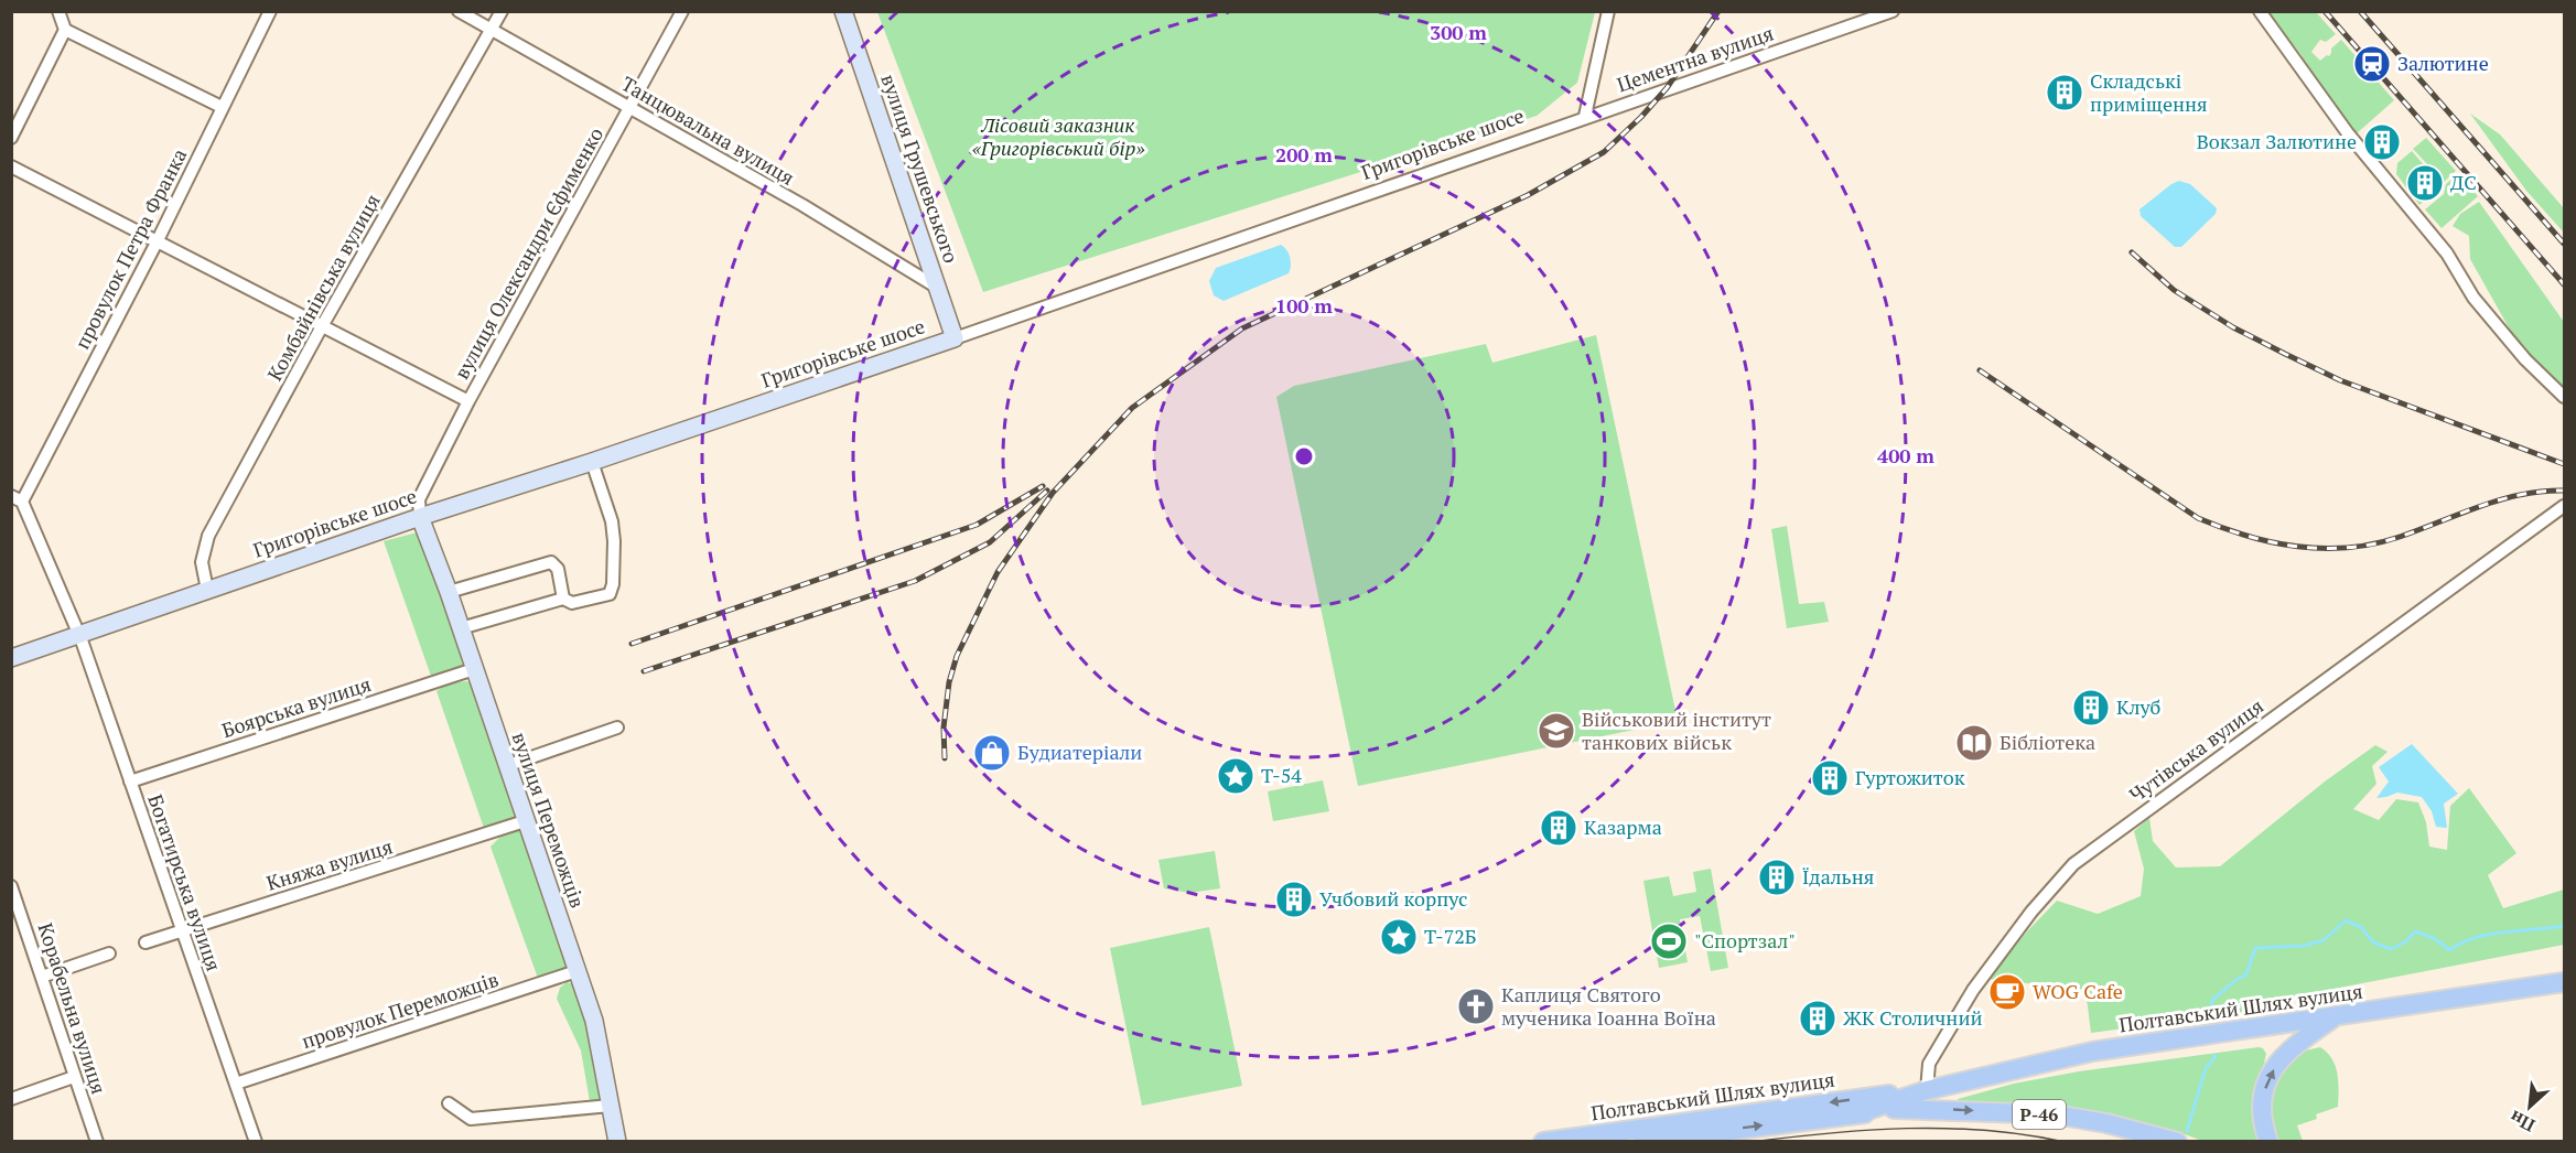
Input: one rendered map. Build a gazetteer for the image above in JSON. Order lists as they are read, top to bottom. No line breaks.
{"streets":{"main road":["Полтавський Шлях вулиця","Р-46"],"street":["Цементна вулиця","Танцювальна вулиця","Григорівське шосе","вулиця Грушевського","провулок Петра Франка","вулиця Олександри Єфименко","Комбайнівська вулиця","Боярська вулиця","Чутівська вулиця","вулиця Переможців","Княжа вулиця","Богатирська вулиця","Корабельна вулиця","провулок Переможців"]},"crossings":[["Цементна вулиця","Григорівське шосе"],["Танцювальна вулиця","вулиця Грушевського"],["Танцювальна вулиця","вулиця Олександри Єфименко"],["Танцювальна вулиця","Комбайнівська вулиця"],["Григорівське шосе","вулиця Грушевського"],["Григорівське шосе","вулиця Олександри Єфименко"],["Григорівське шосе","Комбайнівська вулиця"],["Григорівське шосе","вулиця Переможців"],["Григорівське шосе","Богатирська вулиця"],["провулок Петра Франка","Богатирська вулиця"],["вулиця Олександри Єфименко","вулиця Переможців"],["Боярська вулиця","вулиця Переможців"],["Боярська вулиця","Богатирська вулиця"],["Чутівська вулиця","Полтавський Шлях вулиця"],["вулиця Переможців","Княжа вулиця"],["вулиця Переможців","провулок Переможців"],["Княжа вулиця","Богатирська вулиця"],["Богатирська вулиця","провулок Переможців"],["Полтавський Шлях вулиця","Р-46"]],"parks":["Лісовий заказник «Григорівський бір»"],"places":{"station":["Залютине"],"building":["Складські приміщення","Вокзал Залютине","ДС","Клуб","Гуртожиток","Казарма","Їдальня","Учбовий корпус","ЖК Столичний"],"school or university":["Військовий інститут танкових військ"],"library":["Бібліотека"],"shop":["Будиатеріали"],"place":["Т-54","Т-72Б"],"sports":["\"Спортзал\""],"cafe":["WOG Cafe"],"church":["Каплиця Святого мученика Іоанна Воїна"]},"north":"bottom left","rings":["300 m","200 m","100 m","400 m"]}
